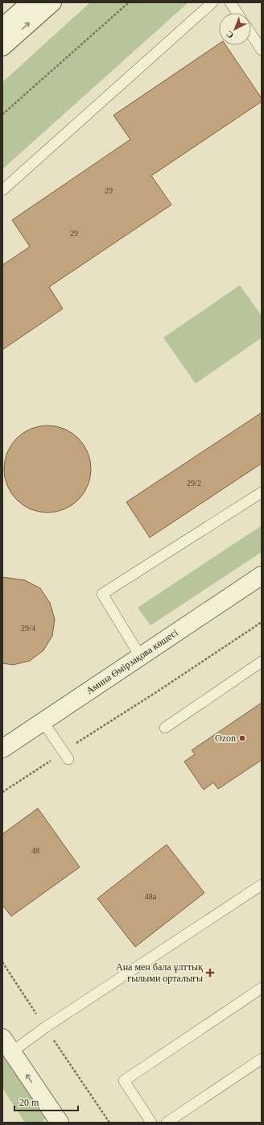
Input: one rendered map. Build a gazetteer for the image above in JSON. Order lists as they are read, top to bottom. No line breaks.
{"streets":{"street":["Амина Өмірзақова көшесі"]},"places":{"other":["Ozon"],"health":["Ана мен бала ұлттық ғылыми орталығы"]},"house_numbers":["29","29","29/2","29/4","48","48а"],"scale_bar":"20 m","north":"bottom left"}
